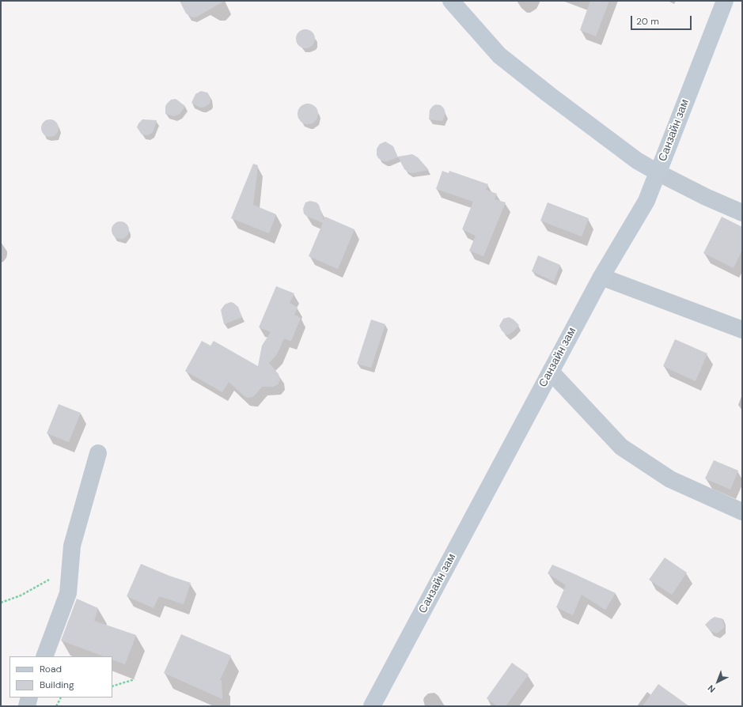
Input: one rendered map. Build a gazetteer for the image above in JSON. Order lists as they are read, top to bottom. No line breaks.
{"streets":{"main road":["Санзайн зам"]},"legend":["Road","Building"],"scale_bar":"20 m","north":"bottom left"}
